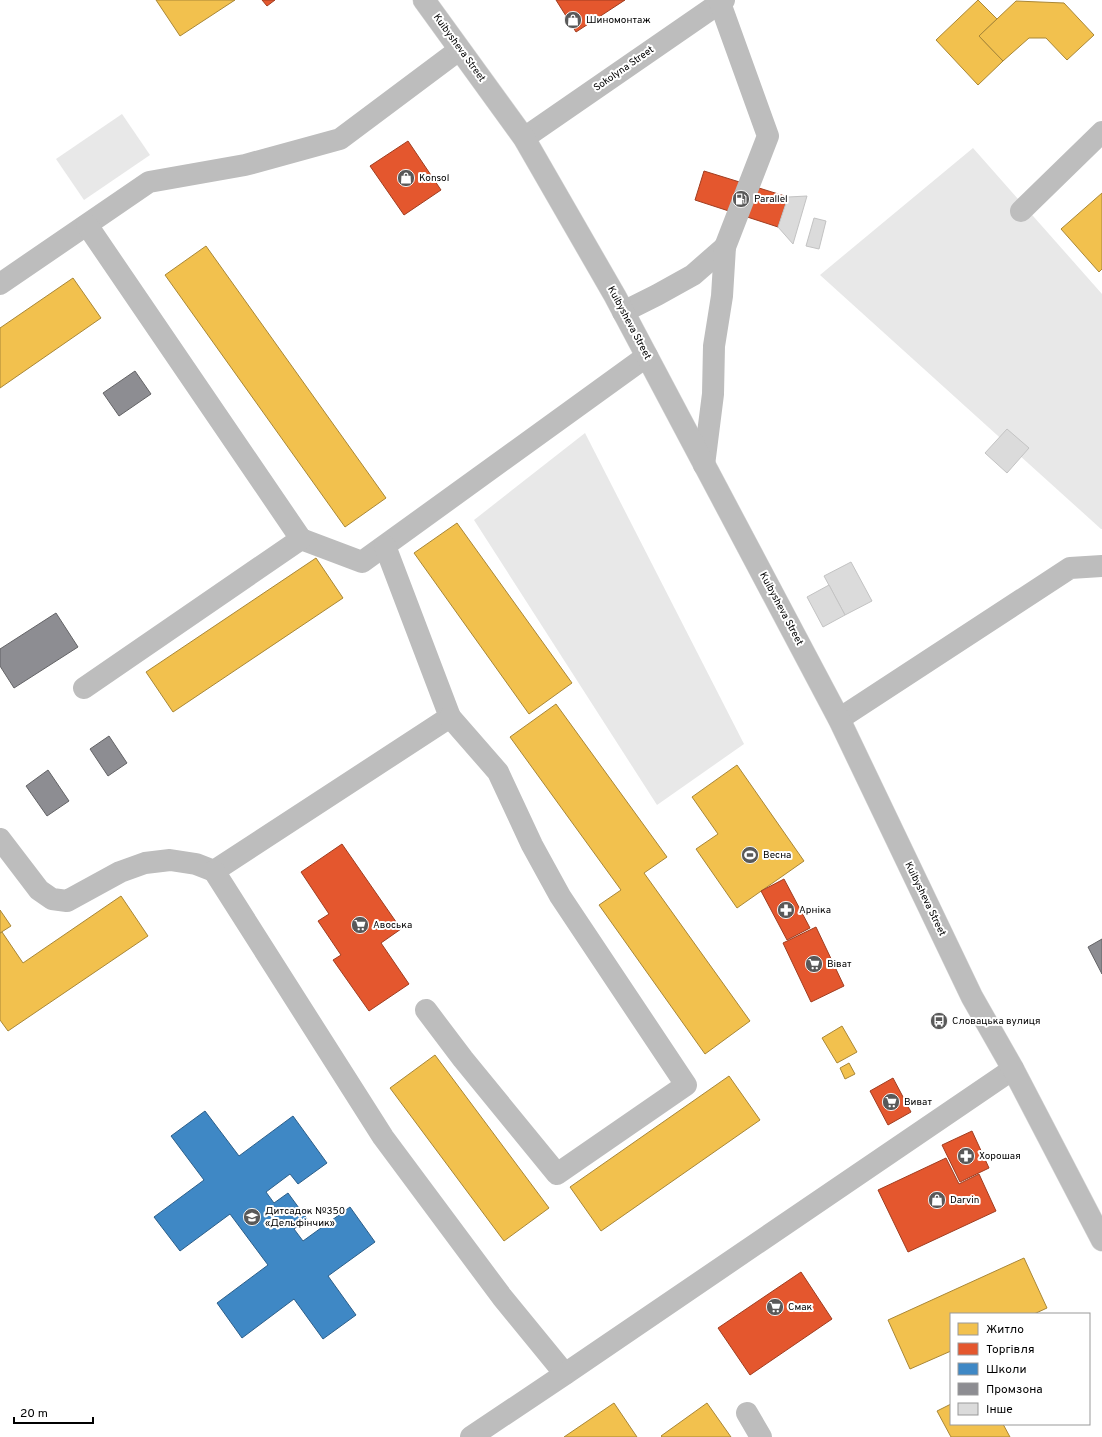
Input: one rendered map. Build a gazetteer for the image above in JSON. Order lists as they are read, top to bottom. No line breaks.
{"streets":{"main road":["Kuibysheva Street","Sokolyna Street"]},"crossings":[["Kuibysheva Street","Sokolyna Street"]],"places":{"shop":["Шиномонтаж","Konsol","Darvin"],"fuel station":["Parallel"],"sports":["Весна"],"pharmacy":["Арніка","Хорошая"],"supermarket":["Авоська","Віват","Виват","Смак"],"bus stop":["Словацька вулиця"],"school or university":["Дитсадок №350 «Дельфінчик»"]},"legend":["Житло","Торгівля","Школи","Промзона","Інше"],"scale_bar":"20 m"}
